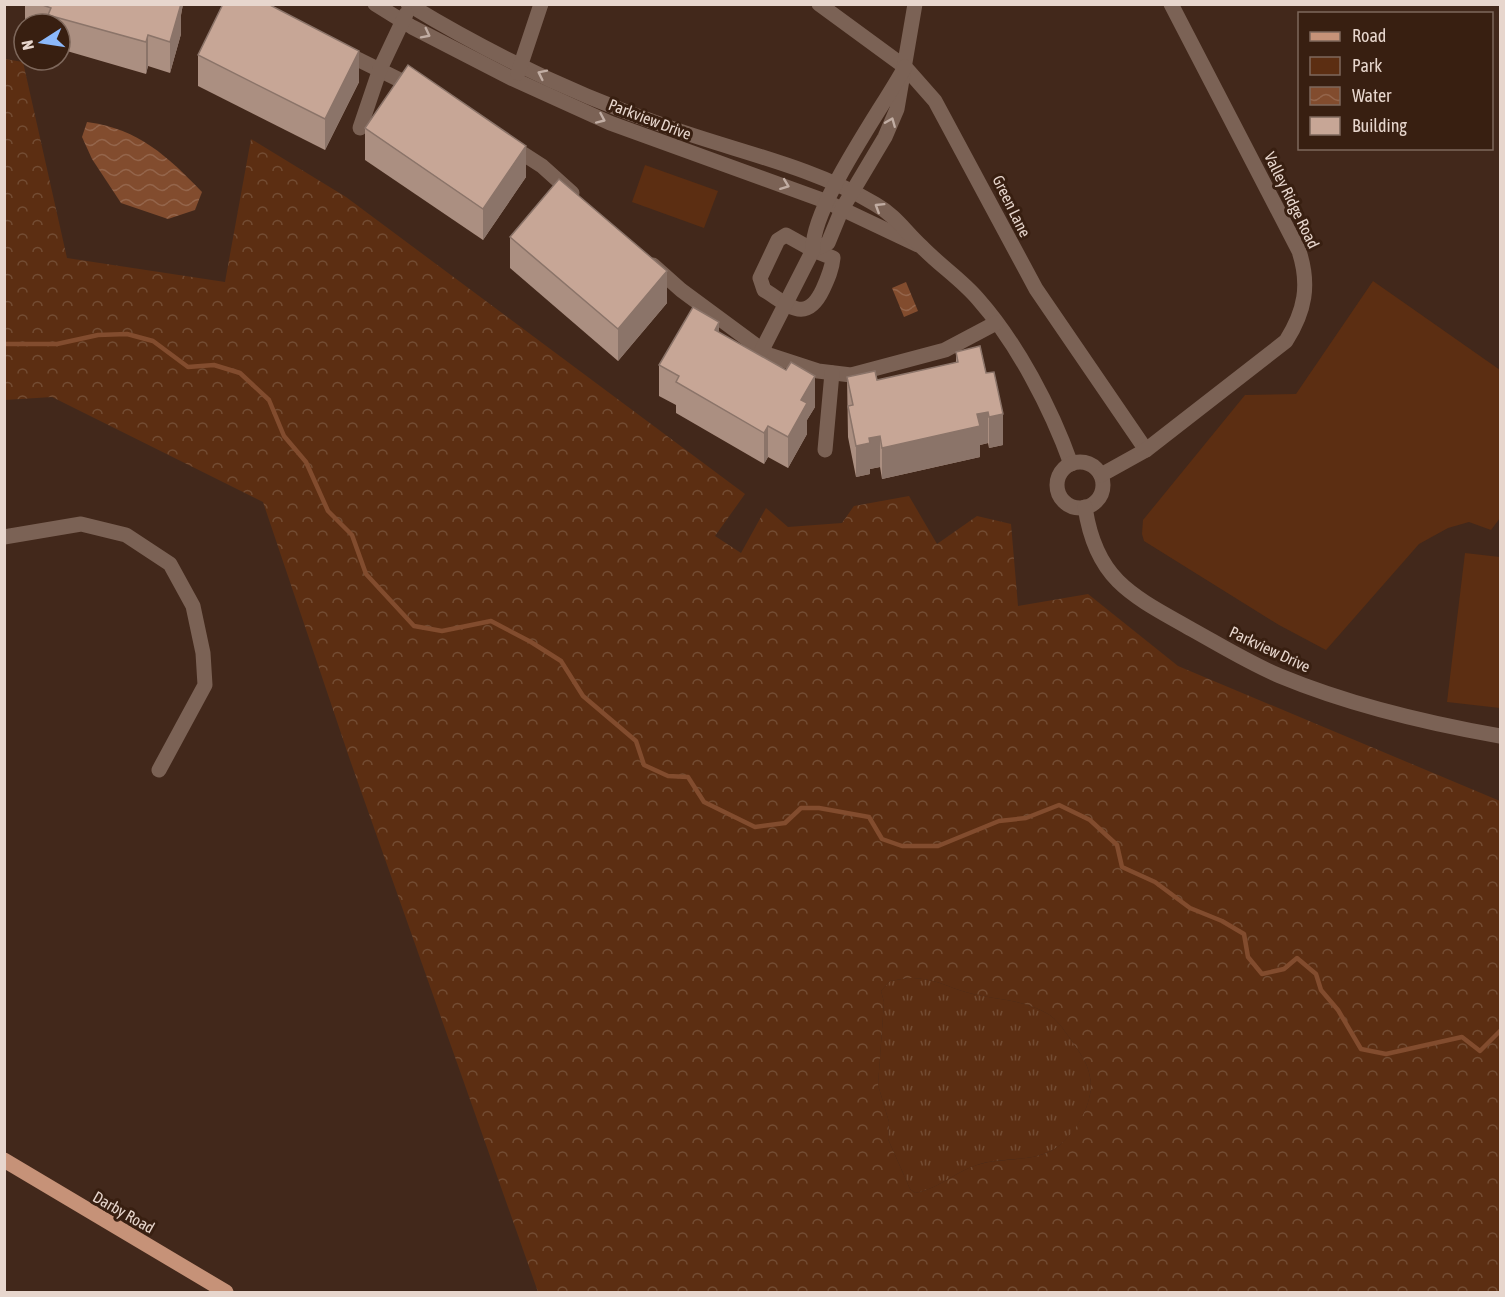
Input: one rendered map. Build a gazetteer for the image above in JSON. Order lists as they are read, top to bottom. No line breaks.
{"streets":{"main road":["Darby Road"],"street":["Parkview Drive","Valley Ridge Road","Green Lane"]},"crossings":[["Parkview Drive","Valley Ridge Road"],["Valley Ridge Road","Green Lane"]],"legend":["Road","Park","Water","Building"],"north":"left"}
